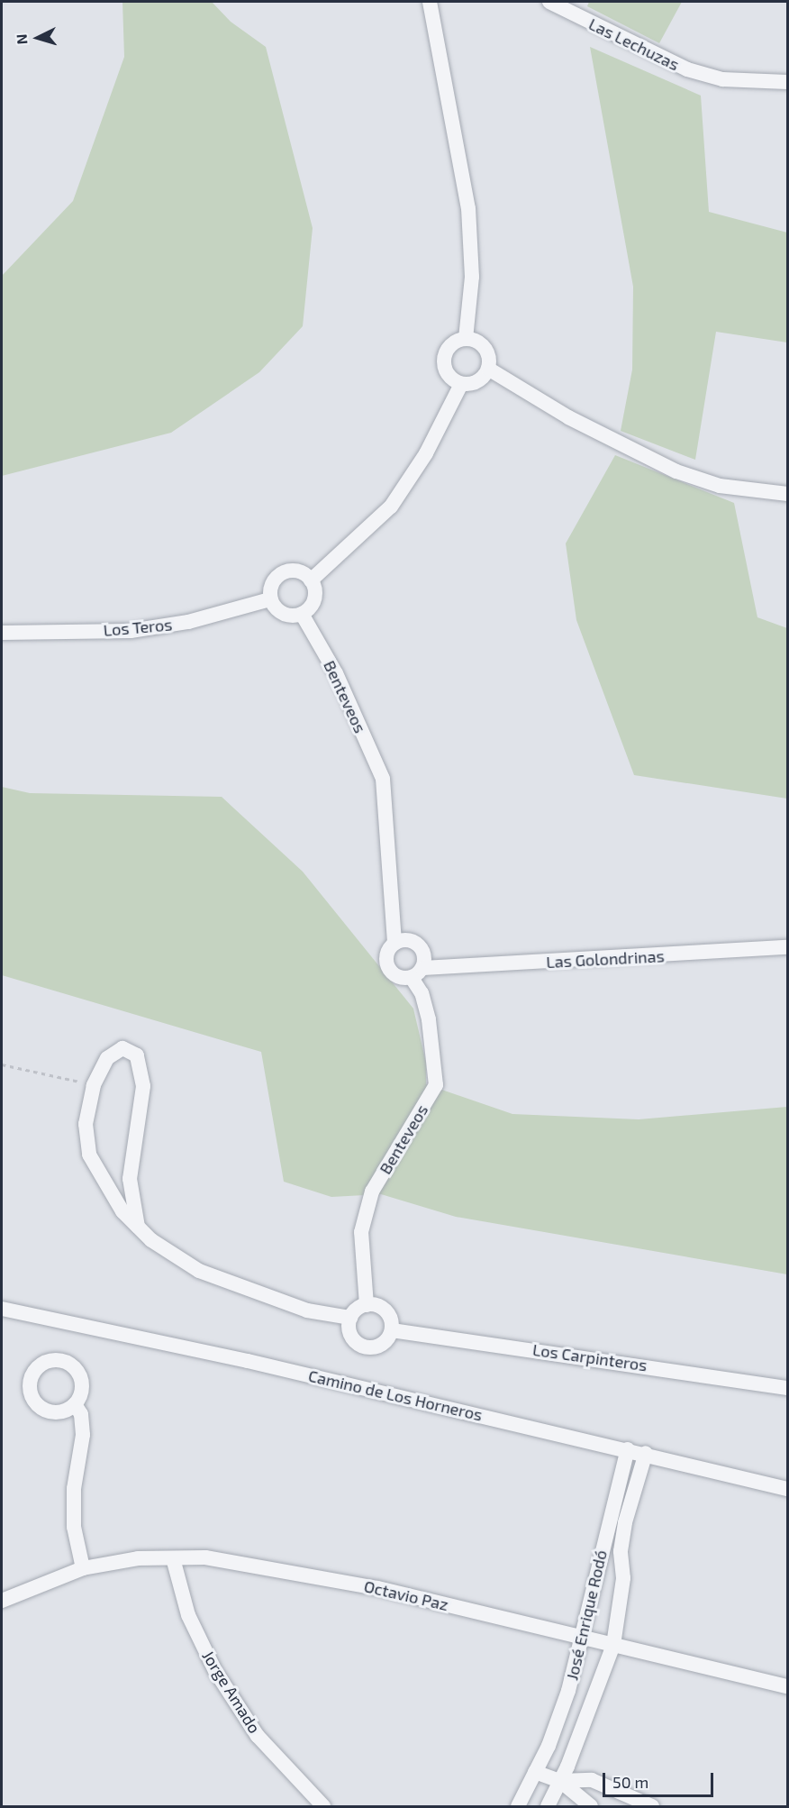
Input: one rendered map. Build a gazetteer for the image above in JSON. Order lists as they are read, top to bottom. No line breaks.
{"streets":{"street":["Las Lechuzas","Los Teros","Benteveos","Las Golondrinas","Los Carpinteros","Camino de Los Horneros","Octavio Paz","José Enrique Rodó","Jorge Amado"]},"crossings":[["Los Teros","Benteveos"],["Benteveos","Las Golondrinas"],["Benteveos","Los Carpinteros"],["Camino de Los Horneros","José Enrique Rodó"],["Octavio Paz","José Enrique Rodó"],["Octavio Paz","Jorge Amado"]],"scale_bar":"50 m","north":"left"}
